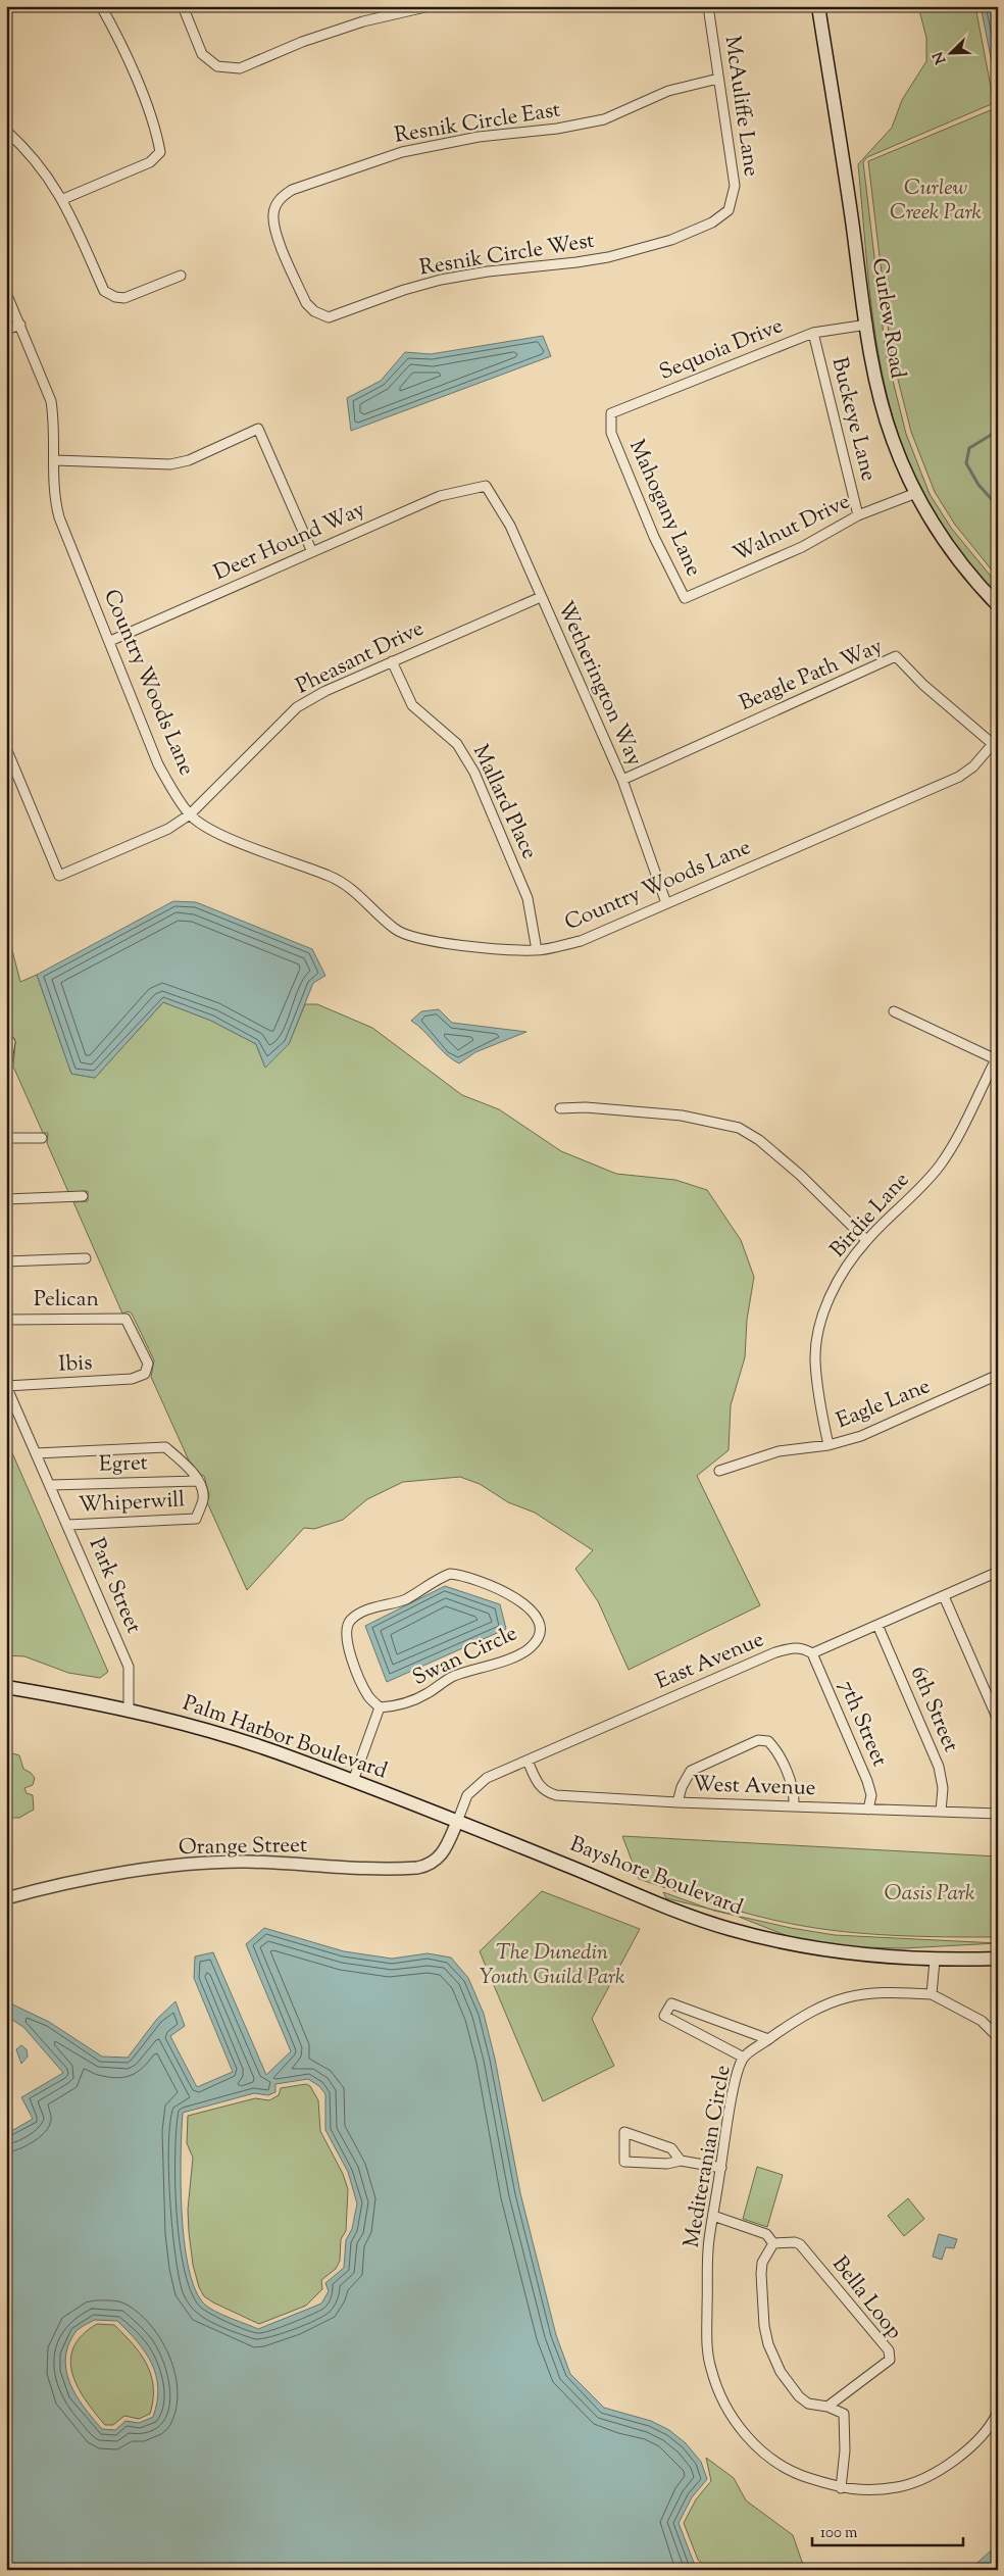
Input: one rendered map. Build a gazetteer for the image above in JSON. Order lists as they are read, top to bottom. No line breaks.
{"streets":{"main road":["Curlew Road","Palm Harbor Boulevard","Bayshore Boulevard"],"street":["McAuliffe Lane","Resnik Circle East","Resnik Circle West","Sequoia Drive","Buckeye Lane","Mahogany Lane","Walnut Drive","Deer Hound Way","Pheasant Drive","Beagle Path Way","Country Woods Lane","Wetherington Way","Mallard Place","Birdie Lane","Pelican","Ibis","Eagle Lane","Egret","Whiperwill","Park Street","Swan Circle","East Avenue","6th Street","7th Street","West Avenue","Orange Street","Mediteranian Circle","Bella Loop"]},"crossings":[["McAuliffe Lane","Resnik Circle East"],["McAuliffe Lane","Resnik Circle West"],["Resnik Circle East","Resnik Circle West"],["Curlew Road","Sequoia Drive"],["Curlew Road","Walnut Drive"],["Sequoia Drive","Buckeye Lane"],["Sequoia Drive","Mahogany Lane"],["Buckeye Lane","Walnut Drive"],["Mahogany Lane","Walnut Drive"],["Deer Hound Way","Country Woods Lane"],["Deer Hound Way","Wetherington Way"],["Pheasant Drive","Country Woods Lane"],["Pheasant Drive","Wetherington Way"],["Pheasant Drive","Mallard Place"],["Beagle Path Way","Country Woods Lane"],["Beagle Path Way","Wetherington Way"],["Country Woods Lane","Wetherington Way"],["Country Woods Lane","Mallard Place"],["Birdie Lane","Eagle Lane"],["Pelican","Ibis"],["Ibis","Park Street"],["Egret","Whiperwill"],["Egret","Park Street"],["Whiperwill","Park Street"],["Park Street","Palm Harbor Boulevard"],["East Avenue","7th Street"],["East Avenue","Palm Harbor Boulevard"],["East Avenue","West Avenue"],["East Avenue","Orange Street"],["East Avenue","Bayshore Boulevard"],["6th Street","West Avenue"],["7th Street","West Avenue"],["Palm Harbor Boulevard","Orange Street"],["Palm Harbor Boulevard","Bayshore Boulevard"],["Orange Street","Bayshore Boulevard"]],"parks":["Curlew Creek Park","Oasis Park","The Dunedin Youth Guild Park"],"scale_bar":"100 m","north":"bottom left"}
